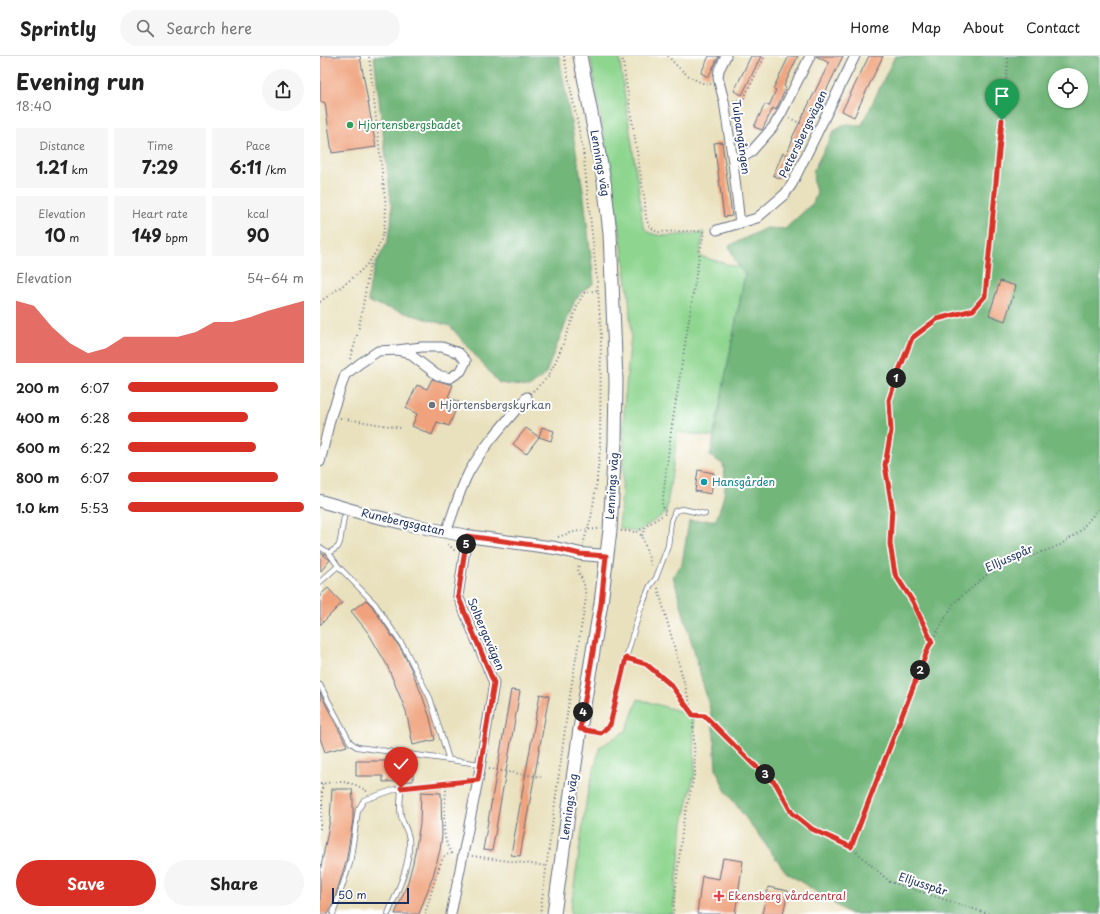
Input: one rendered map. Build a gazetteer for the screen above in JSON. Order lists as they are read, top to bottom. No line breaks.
{"streets":{"main road":["Lennings väg"],"street":["Pettersbergsvägen","Tulpangången","Runebergsgatan","Solbergavägen"],"path":["Elljusspår"]},"crossings":[["Pettersbergsvägen","Tulpangången"],["Lennings väg","Runebergsgatan"],["Runebergsgatan","Solbergavägen"]],"places":{"other":["Hjortensbergsbadet","Hjortensbergskyrkan","Hansgården"],"health":["Ekensberg vårdcentral"]},"scale_bar":"50 m","page":{"header":"Sprintly","search":"Search here","nav":["Home","Map","About","Contact"],"heading":["Evening run","18:40"],"stats":[["Distance","1.21 km"],["Time","7:29"],["Pace","6:11 /km"],["Elevation","10 m"],["Heart rate","149 bpm"],["kcal","90"]],"chart":["Elevation","54–64 m"],"pins":["1","5","2","4","3"],"list":[{"name":"200 m","note":"6:07"},{"name":"400 m","note":"6:28"},{"name":"600 m","note":"6:22"},{"name":"800 m","note":"6:07"},{"name":"1.0 km","note":"5:53"}],"buttons":["Save","Share"],"scale":"50 m"}}
